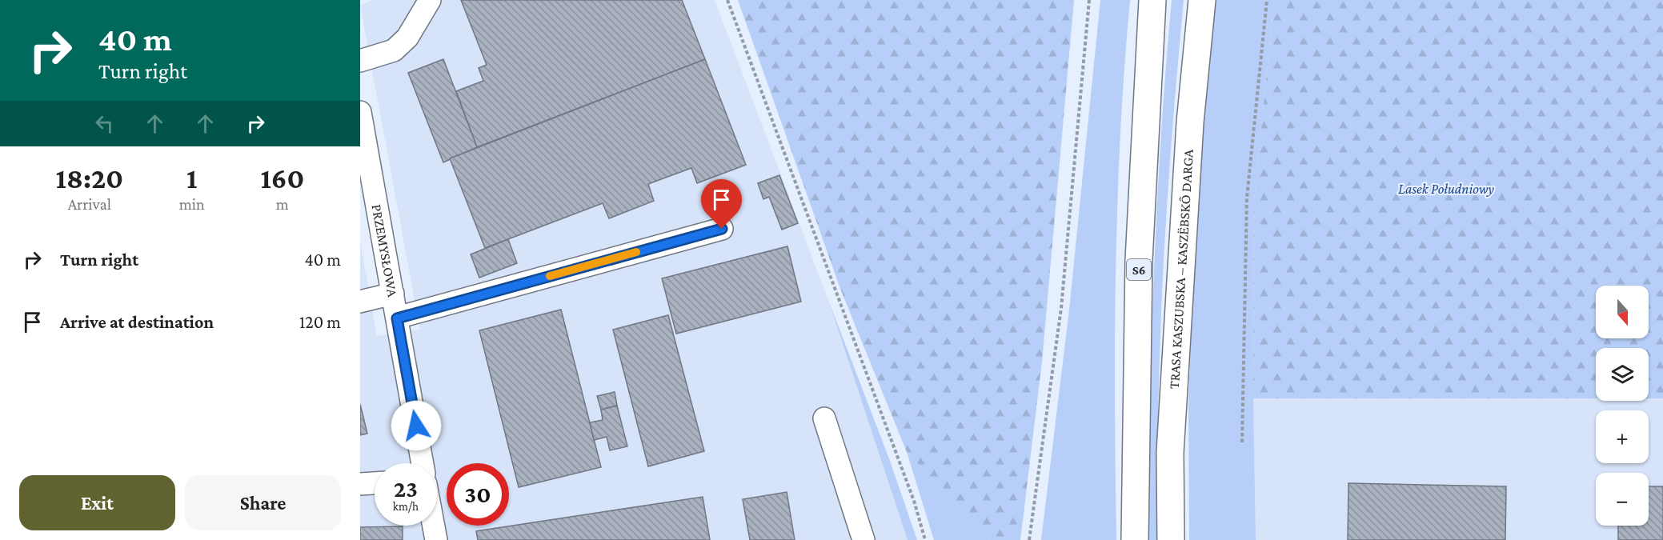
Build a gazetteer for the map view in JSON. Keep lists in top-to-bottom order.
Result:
{
  "streets": {
    "highway": ["S6", "TRASA KASZUBSKA – KASZËBSKÔ DARGA"],
    "street": ["PRZEMYSŁOWA"]
  },
  "parks": ["Lasek Południowy"],
  "north": "bottom",
  "page": {
    "turn": ["40 m", "Turn right"],
    "eta": [
      "18:20",
      "Arrival",
      "1",
      "min",
      "160",
      "m"
    ],
    "list": [
      {
        "name": "Turn right",
        "value": "40 m"
      },
      {
        "name": "Arrive at destination",
        "value": "120 m"
      }
    ],
    "map_buttons": ["+", "−"],
    "speed": "23 km/h",
    "limit": "30",
    "buttons": ["Exit", "Share"]
  }
}
